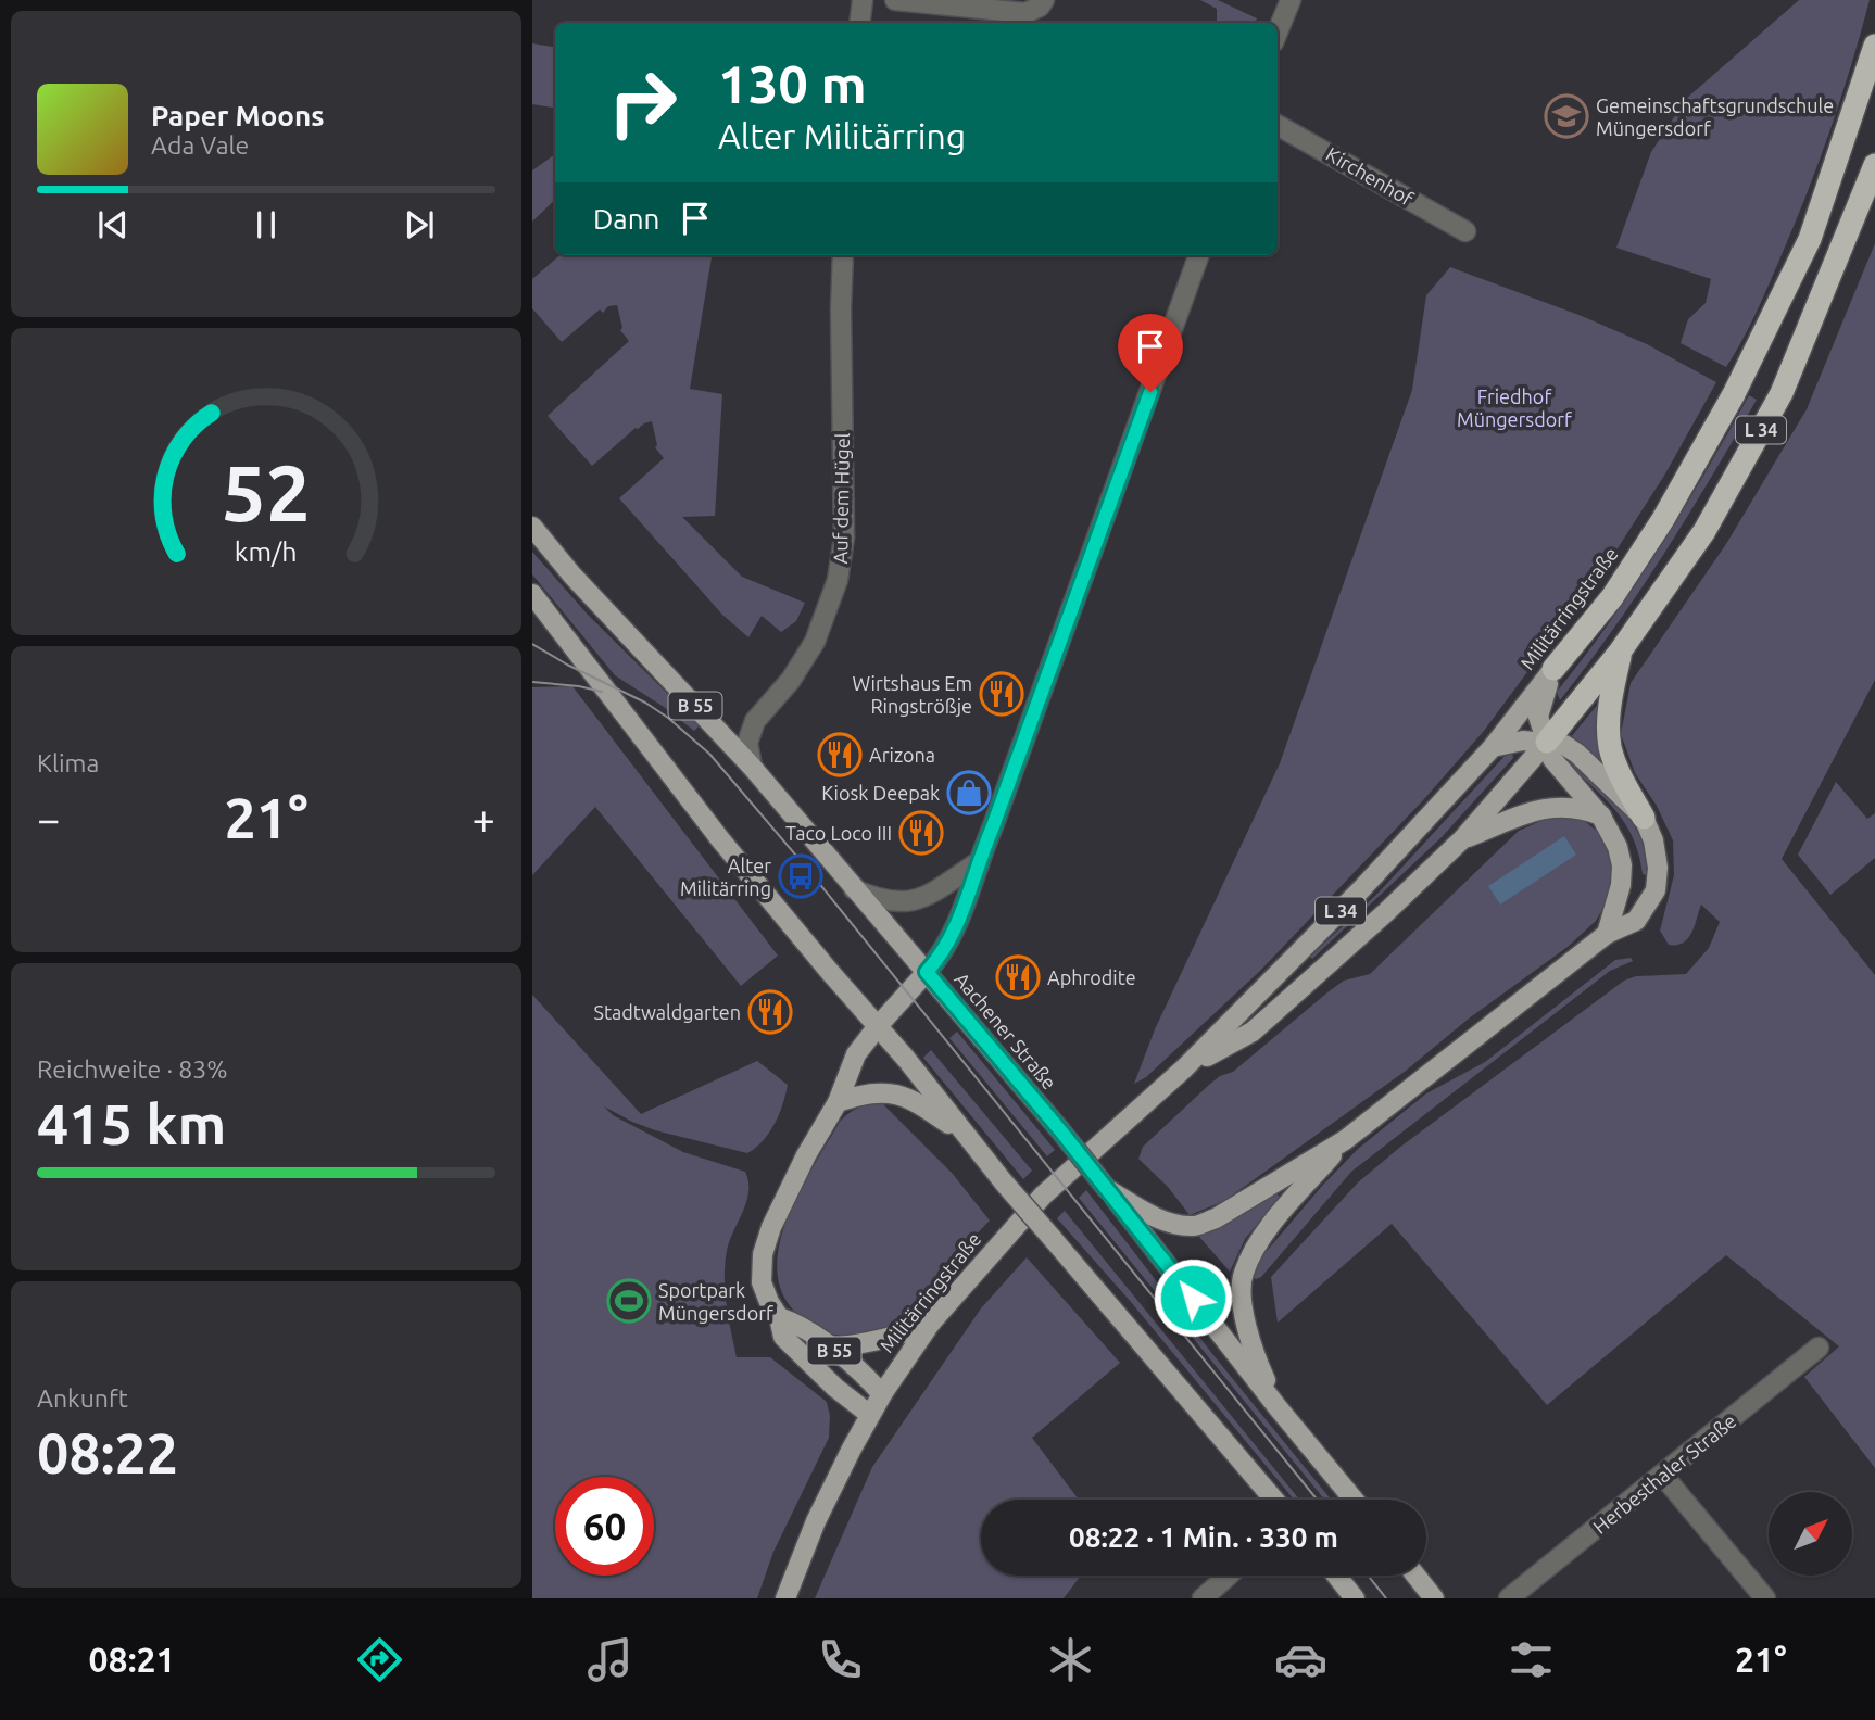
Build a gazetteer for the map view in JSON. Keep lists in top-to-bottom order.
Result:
{
  "streets": {
    "highway": ["L 34", "Militärringstraße"],
    "main road": ["B 55", "Aachener Straße"],
    "street": ["Kirchenhof", "Auf dem Hügel", "Herbesthaler Straße"]
  },
  "crossings": [
    ["Auf dem Hügel", "Aachener Straße"],
    ["Militärringstraße", "B 55"]
  ],
  "parks": ["Friedhof Müngersdorf"],
  "places": {
    "school or university": ["Gemeinschaftsgrundschule Müngersdorf"],
    "restaurant": [
      "Wirtshaus Em Ringströßje",
      "Arizona",
      "Taco Loco III",
      "Aphrodite",
      "Stadtwaldgarten"
    ],
    "shop": ["Kiosk Deepak"],
    "bus stop": ["Alter Militärring"],
    "sports": ["Sportpark Müngersdorf"]
  },
  "north": "top right",
  "page": {
    "turn": ["130 m", "Alter Militärring"],
    "song": ["Paper Moons", "Ada Vale"],
    "then": "Dann",
    "tile": [
      "Klima",
      ["Reichweite · 83%", "415 km"],
      ["Ankunft", "08:22"]
    ],
    "heat": ["−", "21°", "+"],
    "limit": "60",
    "trip": "08:22 · 1 Min. · 330 m",
    "tabs": ["08:21", "21°"],
    "gauge": ["52", "km/h"]
  }
}
